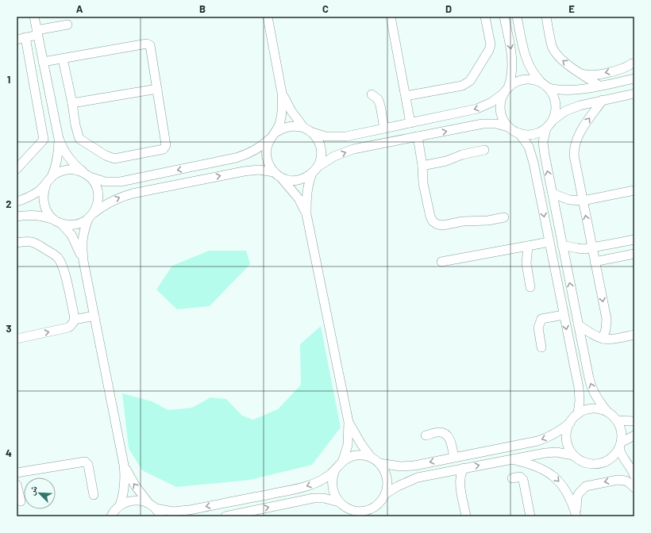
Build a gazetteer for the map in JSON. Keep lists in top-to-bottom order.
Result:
{
  "north": "top left",
  "grid": {
    "columns": [
      "A",
      "B",
      "C",
      "D",
      "E"
    ],
    "rows": [
      "1",
      "2",
      "3",
      "4"
    ]
  }
}
